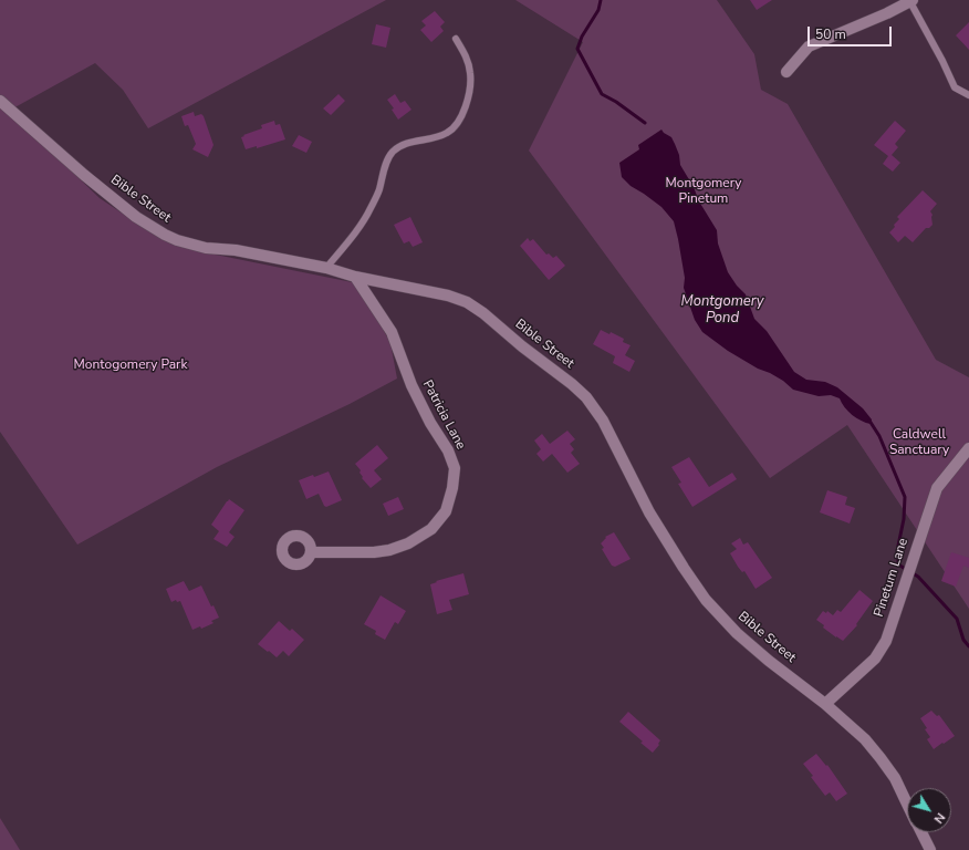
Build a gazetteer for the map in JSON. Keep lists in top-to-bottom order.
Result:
{
  "streets": {
    "street": ["Bible Street", "Patricia Lane", "Pinetum Lane"]
  },
  "crossings": [
    ["Bible Street", "Patricia Lane"],
    ["Bible Street", "Pinetum Lane"]
  ],
  "water": ["Montgomery Pond"],
  "parks": ["Montgomery Pinetum", "Montogomery Park", "Caldwell Sanctuary"],
  "scale_bar": "50 m",
  "north": "bottom right"
}
